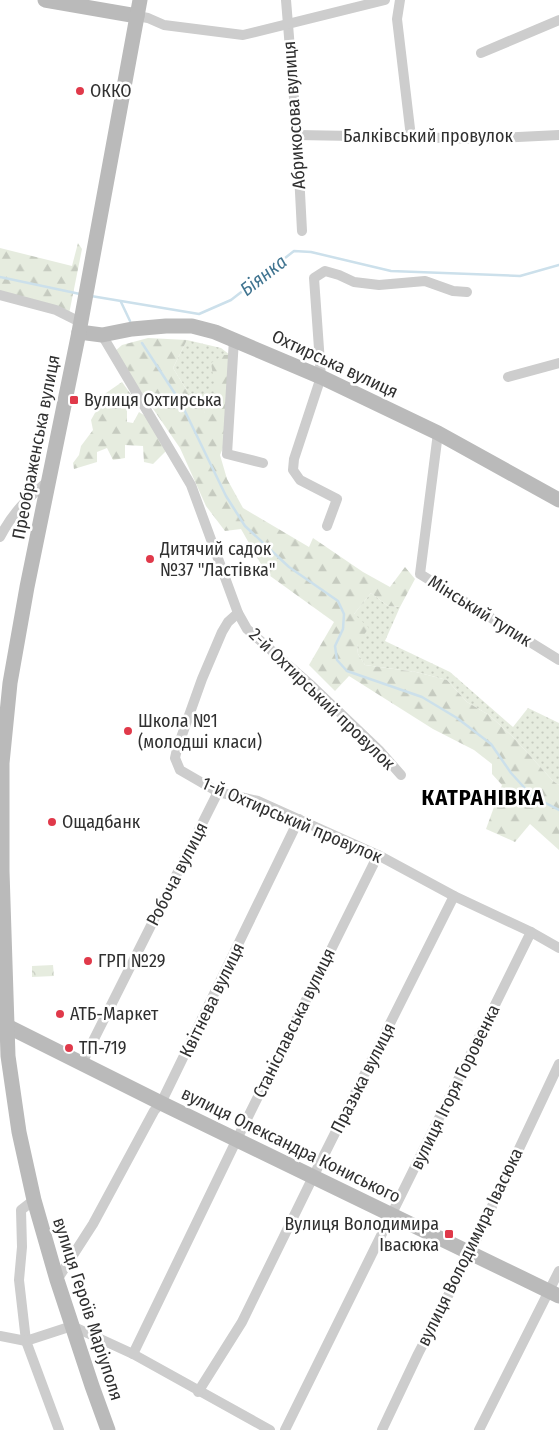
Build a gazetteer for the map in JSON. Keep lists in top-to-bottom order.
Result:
{
  "streets": {
    "main road": [
      "Охтирська вулиця",
      "Преображенська вулиця",
      "вулиця Олександра Кониського",
      "вулиця Героїв Маріуполя"
    ],
    "street": [
      "Абрикосова вулиця",
      "Балківський провулок",
      "Мінський тупик",
      "2-й Охтирський провулок",
      "1-й Охтирський провулок",
      "Робоча вулиця",
      "Квітнева вулиця",
      "Станіславська вулиця",
      "Празька вулиця",
      "вулиця Ігоря Горовенка",
      "вулиця Володимира Івасюка"
    ]
  },
  "crossings": [
    ["Абрикосова вулиця", "Балківський провулок"],
    ["Охтирська вулиця", "Преображенська вулиця"],
    ["Охтирська вулиця", "Мінський тупик"],
    ["Охтирська вулиця", "2-й Охтирський провулок"],
    ["Преображенська вулиця", "вулиця Олександра Кониського"],
    ["Преображенська вулиця", "вулиця Героїв Маріуполя"],
    ["2-й Охтирський провулок", "1-й Охтирський провулок"],
    ["1-й Охтирський провулок", "Робоча вулиця"],
    ["1-й Охтирський провулок", "Квітнева вулиця"],
    ["1-й Охтирський провулок", "Станіславська вулиця"],
    ["1-й Охтирський провулок", "Празька вулиця"],
    ["1-й Охтирський провулок", "вулиця Ігоря Горовенка"],
    ["Робоча вулиця", "вулиця Олександра Кониського"],
    ["Квітнева вулиця", "вулиця Олександра Кониського"],
    ["Квітнева вулиця", "вулиця Героїв Маріуполя"],
    ["Станіславська вулиця", "вулиця Олександра Кониського"],
    ["Празька вулиця", "вулиця Олександра Кониського"],
    ["вулиця Ігоря Горовенка", "вулиця Олександра Кониського"],
    ["вулиця Олександра Кониського", "вулиця Володимира Івасюка"],
    ["вулиця Олександра Кониського", "вулиця Героїв Маріуполя"]
  ],
  "districts": ["КАТРАНІВКА"],
  "water": ["Біянка"],
  "places": {
    "other": [
      "ОККО",
      "Дитячий садок №37 \"Ластівка\"",
      "Школа №1 (молодші класи)",
      "Ощадбанк",
      "ГРП №29",
      "АТБ-Маркет",
      "ТП-719"
    ],
    "transit": ["Вулиця Охтирська", "Вулиця Володимира Івасюка"]
  }
}
